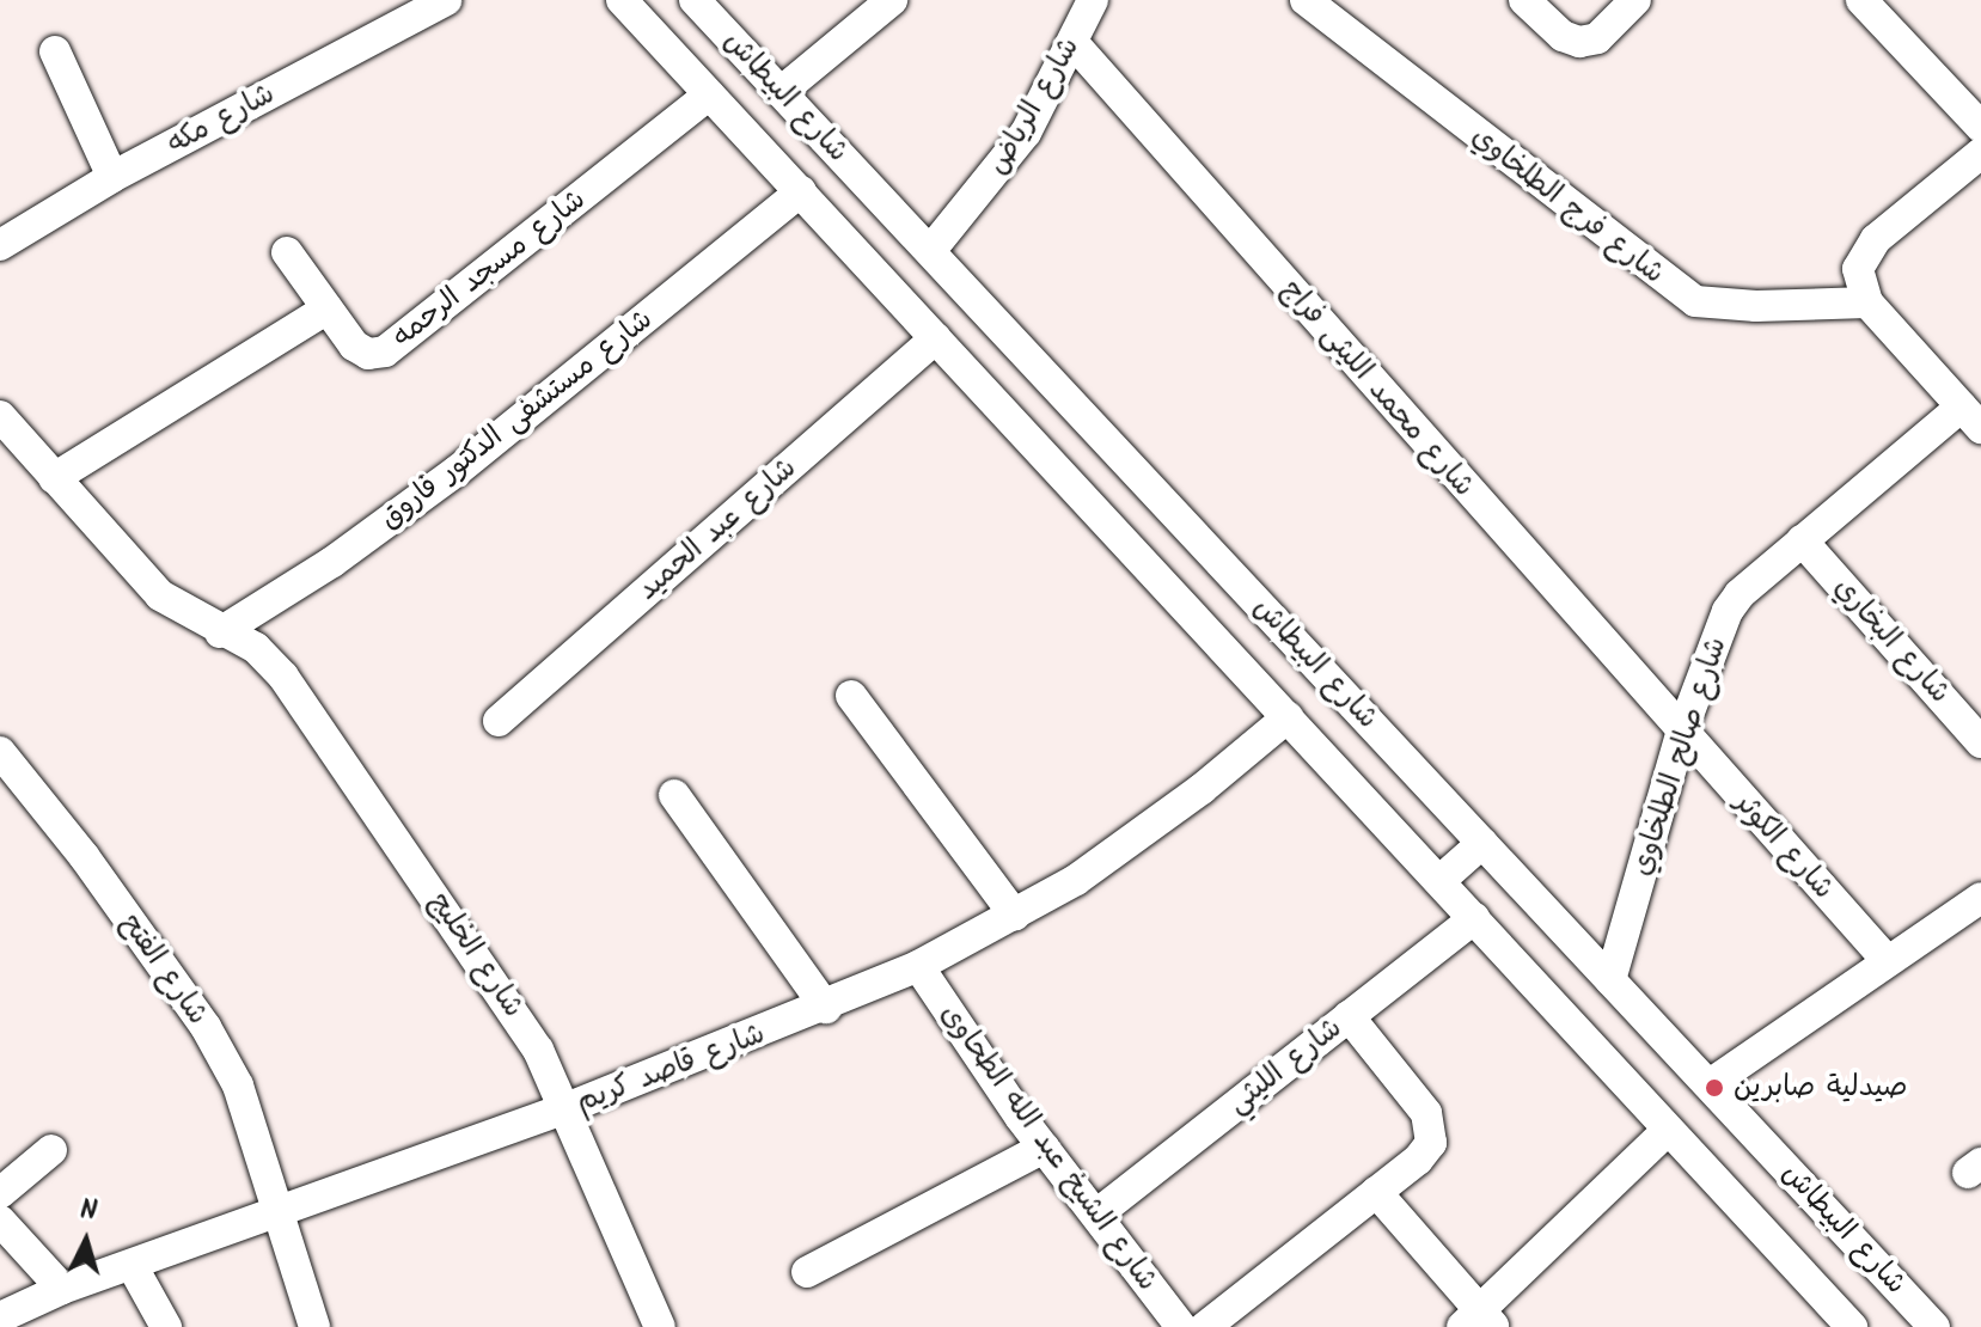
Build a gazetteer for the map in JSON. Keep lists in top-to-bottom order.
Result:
{
  "streets": {
    "street": [
      "شارع البيطاش",
      "شارع الرياض",
      "شارع مكه",
      "شارع فرج الطلخاوي",
      "شارع مسجد الرحمه",
      "شارع محمد الليثى فراج",
      "شارع مستشفى الدكتور فاروق",
      "شارع عبد الحميد",
      "شارع البخاري",
      "شارع صالح الطلخاوي",
      "شارع الكوثر",
      "شارع الخليج",
      "شارع الفتح",
      "شارع الليثي",
      "شارع قاصد كريم",
      "شارع الشيخ عبد الله الطحاوى"
    ]
  },
  "crossings": [
    ["شارع البيطاش", "شارع الرياض"],
    ["شارع البيطاش", "شارع مسجد الرحمه"],
    ["شارع البيطاش", "شارع مستشفى الدكتور فاروق"],
    ["شارع البيطاش", "شارع عبد الحميد"],
    ["شارع البيطاش", "شارع صالح الطلخاوي"],
    ["شارع البيطاش", "شارع الليثي"],
    ["شارع البيطاش", "شارع قاصد كريم"],
    ["شارع الرياض", "شارع محمد الليثى فراج"],
    ["شارع محمد الليثى فراج", "شارع صالح الطلخاوي"],
    ["شارع محمد الليثى فراج", "شارع الكوثر"],
    ["شارع مستشفى الدكتور فاروق", "شارع الخليج"],
    ["شارع البخاري", "شارع صالح الطلخاوي"],
    ["شارع صالح الطلخاوي", "شارع الكوثر"],
    ["شارع الخليج", "شارع قاصد كريم"],
    ["شارع الفتح", "شارع قاصد كريم"],
    ["شارع الليثي", "شارع الشيخ عبد الله الطحاوى"],
    ["شارع قاصد كريم", "شارع الشيخ عبد الله الطحاوى"]
  ],
  "places": ["صيدلية صابرين"],
  "north": "top"
}
